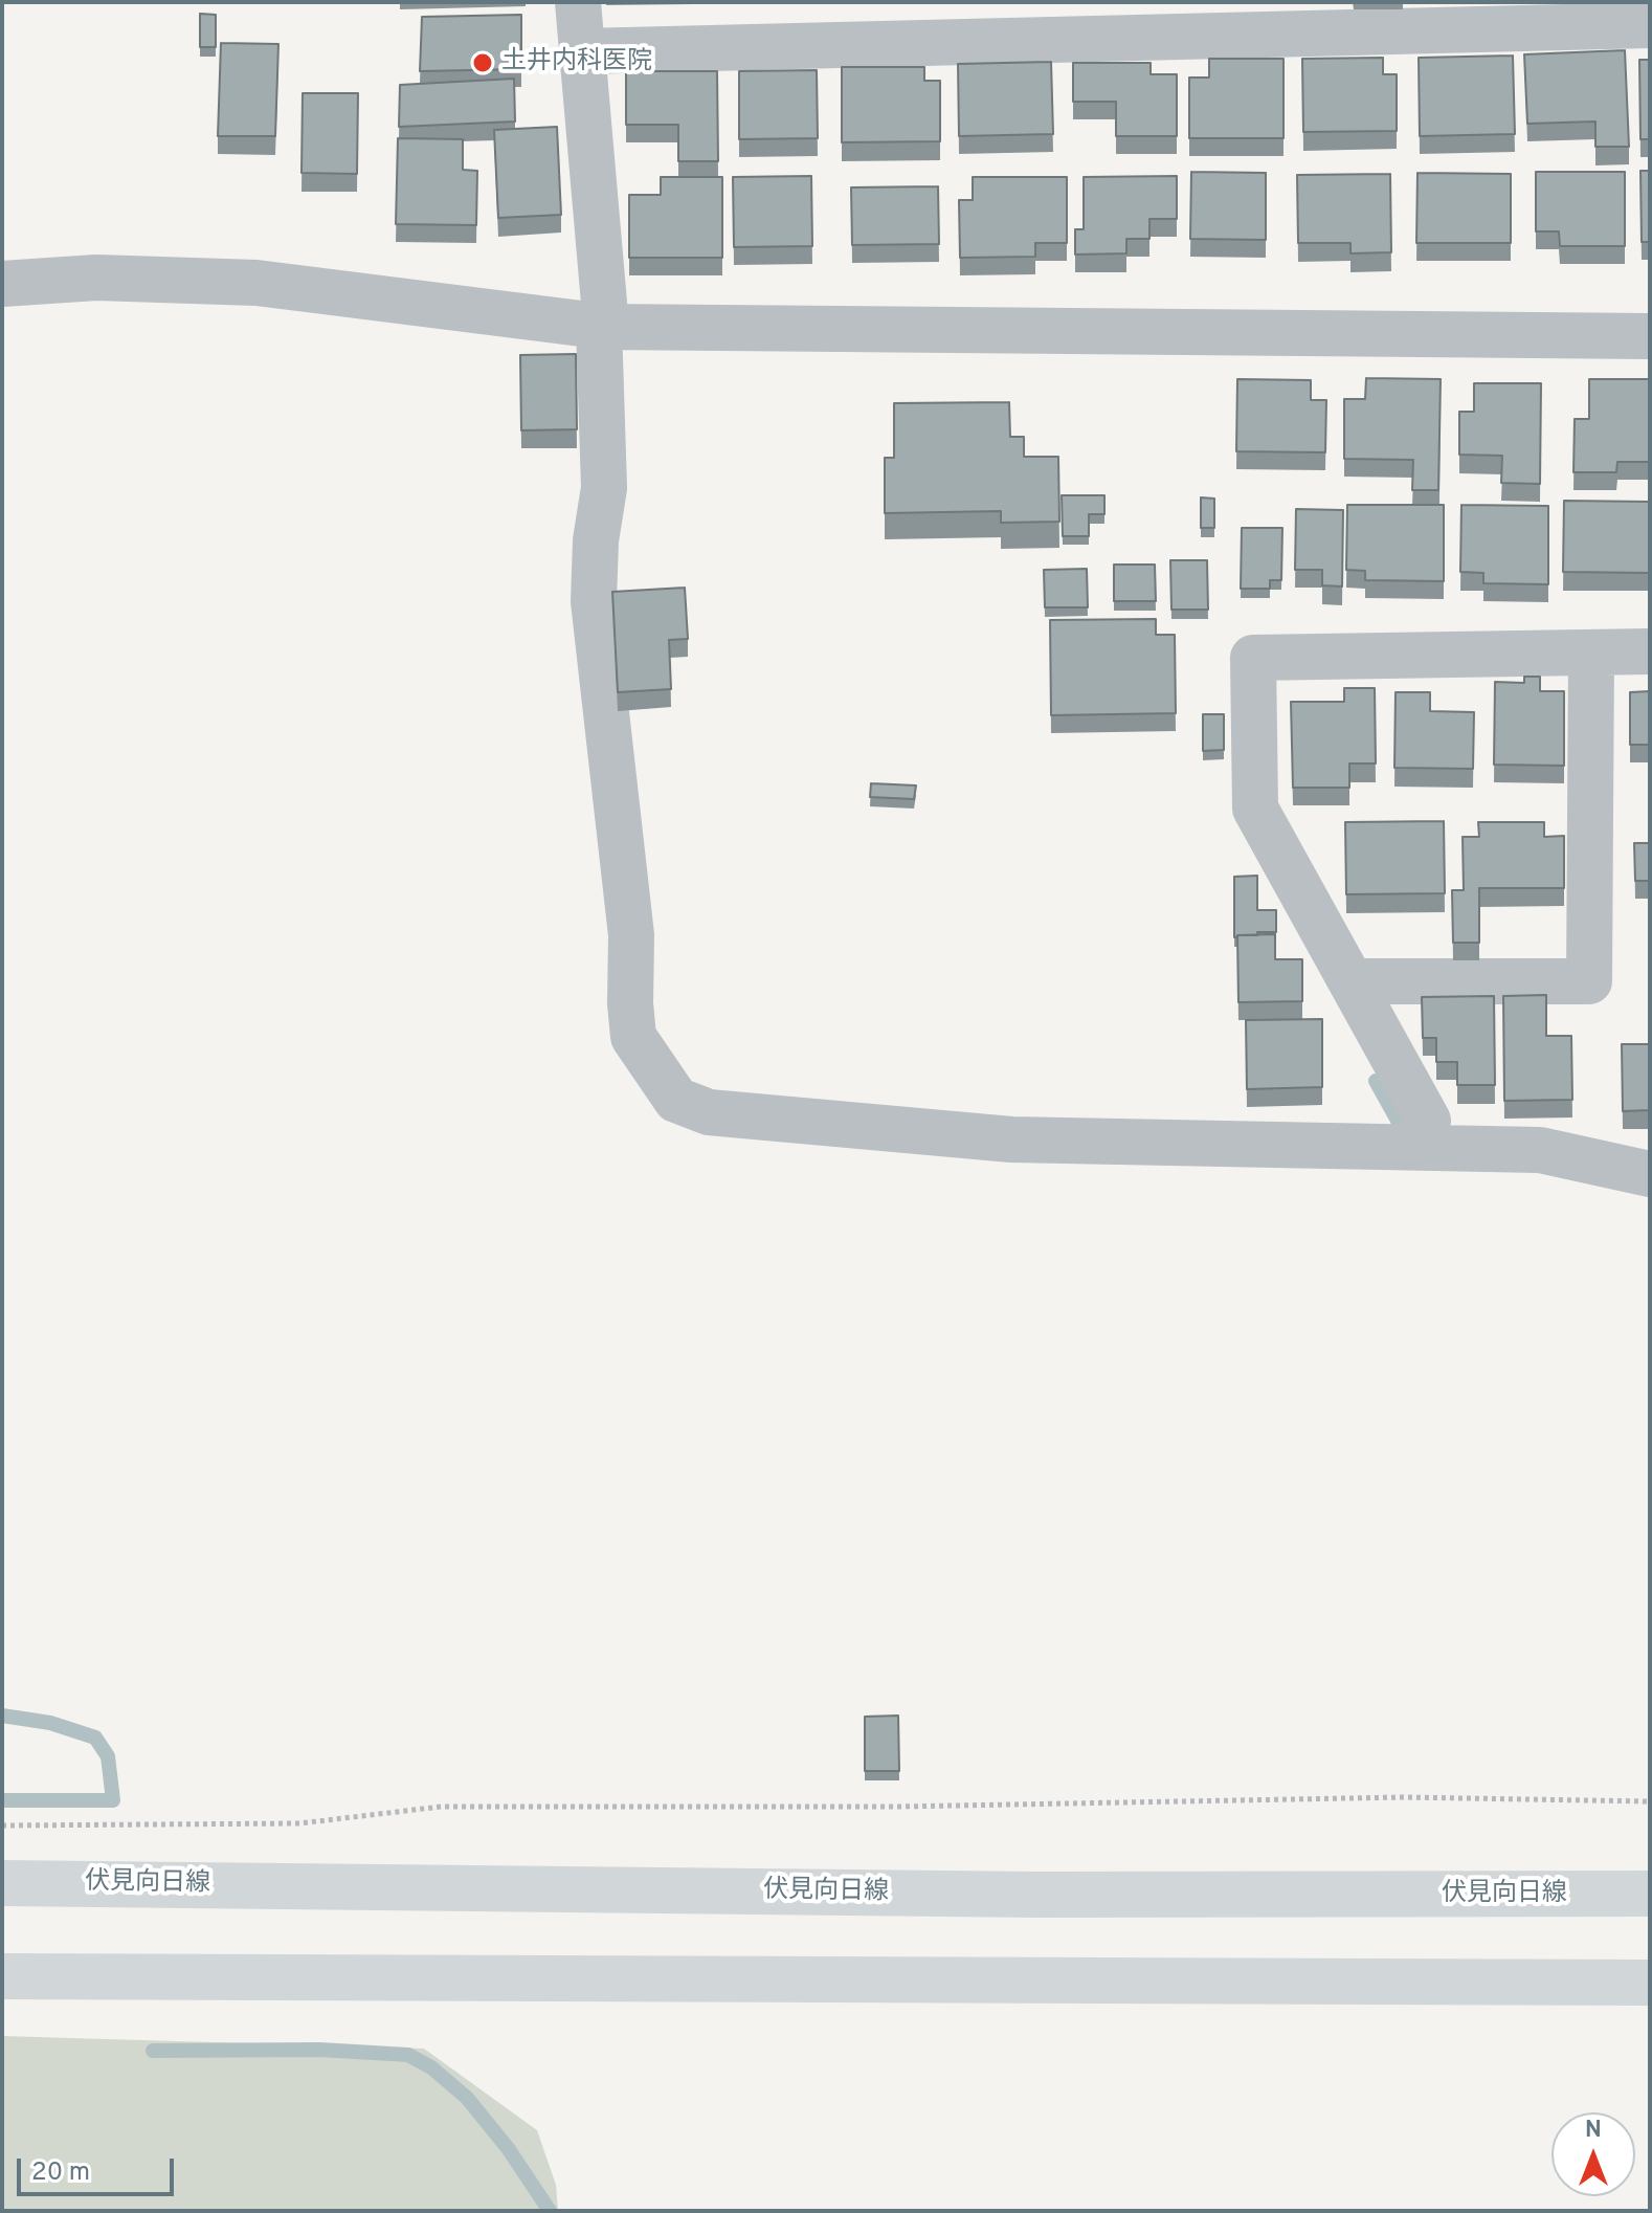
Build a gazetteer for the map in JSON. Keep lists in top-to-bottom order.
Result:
{
  "streets": {
    "street": ["伏見向日線"]
  },
  "places": ["土井内科医院"],
  "scale_bar": "20 m",
  "north": "top"
}
